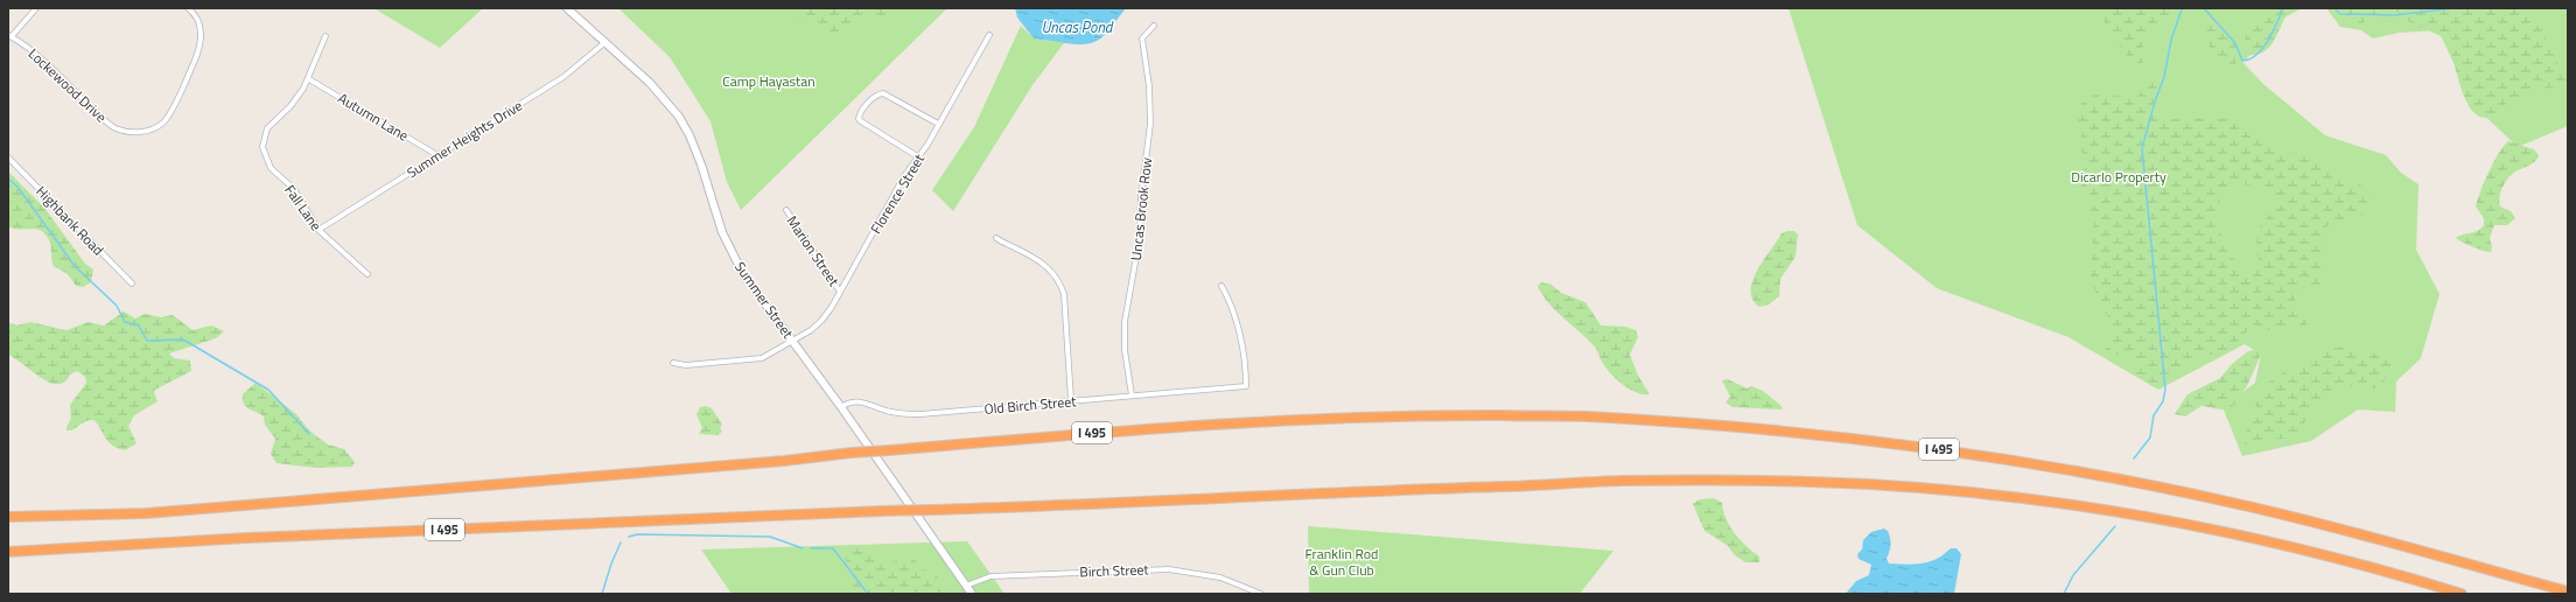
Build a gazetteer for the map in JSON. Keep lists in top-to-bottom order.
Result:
{
  "streets": {
    "highway": ["I 495"],
    "main road": ["Summer Street"],
    "street": [
      "Lockewood Drive",
      "Autumn Lane",
      "Summer Heights Drive",
      "Florence Street",
      "Fall Lane",
      "Uncas Brook Row",
      "Highbank Road",
      "Marion Street",
      "Old Birch Street",
      "Birch Street"
    ]
  },
  "crossings": [
    ["Autumn Lane", "Summer Heights Drive"],
    ["Autumn Lane", "Fall Lane"],
    ["Summer Heights Drive", "Fall Lane"],
    ["Summer Heights Drive", "Summer Street"],
    ["Florence Street", "Marion Street"],
    ["Florence Street", "Summer Street"],
    ["Uncas Brook Row", "Old Birch Street"],
    ["Summer Street", "Old Birch Street"],
    ["Summer Street", "Birch Street"]
  ],
  "water": ["Uncas Pond"],
  "parks": ["Camp Hayastan", "Dicarlo Property", "Franklin Rod & Gun Club"]
}
